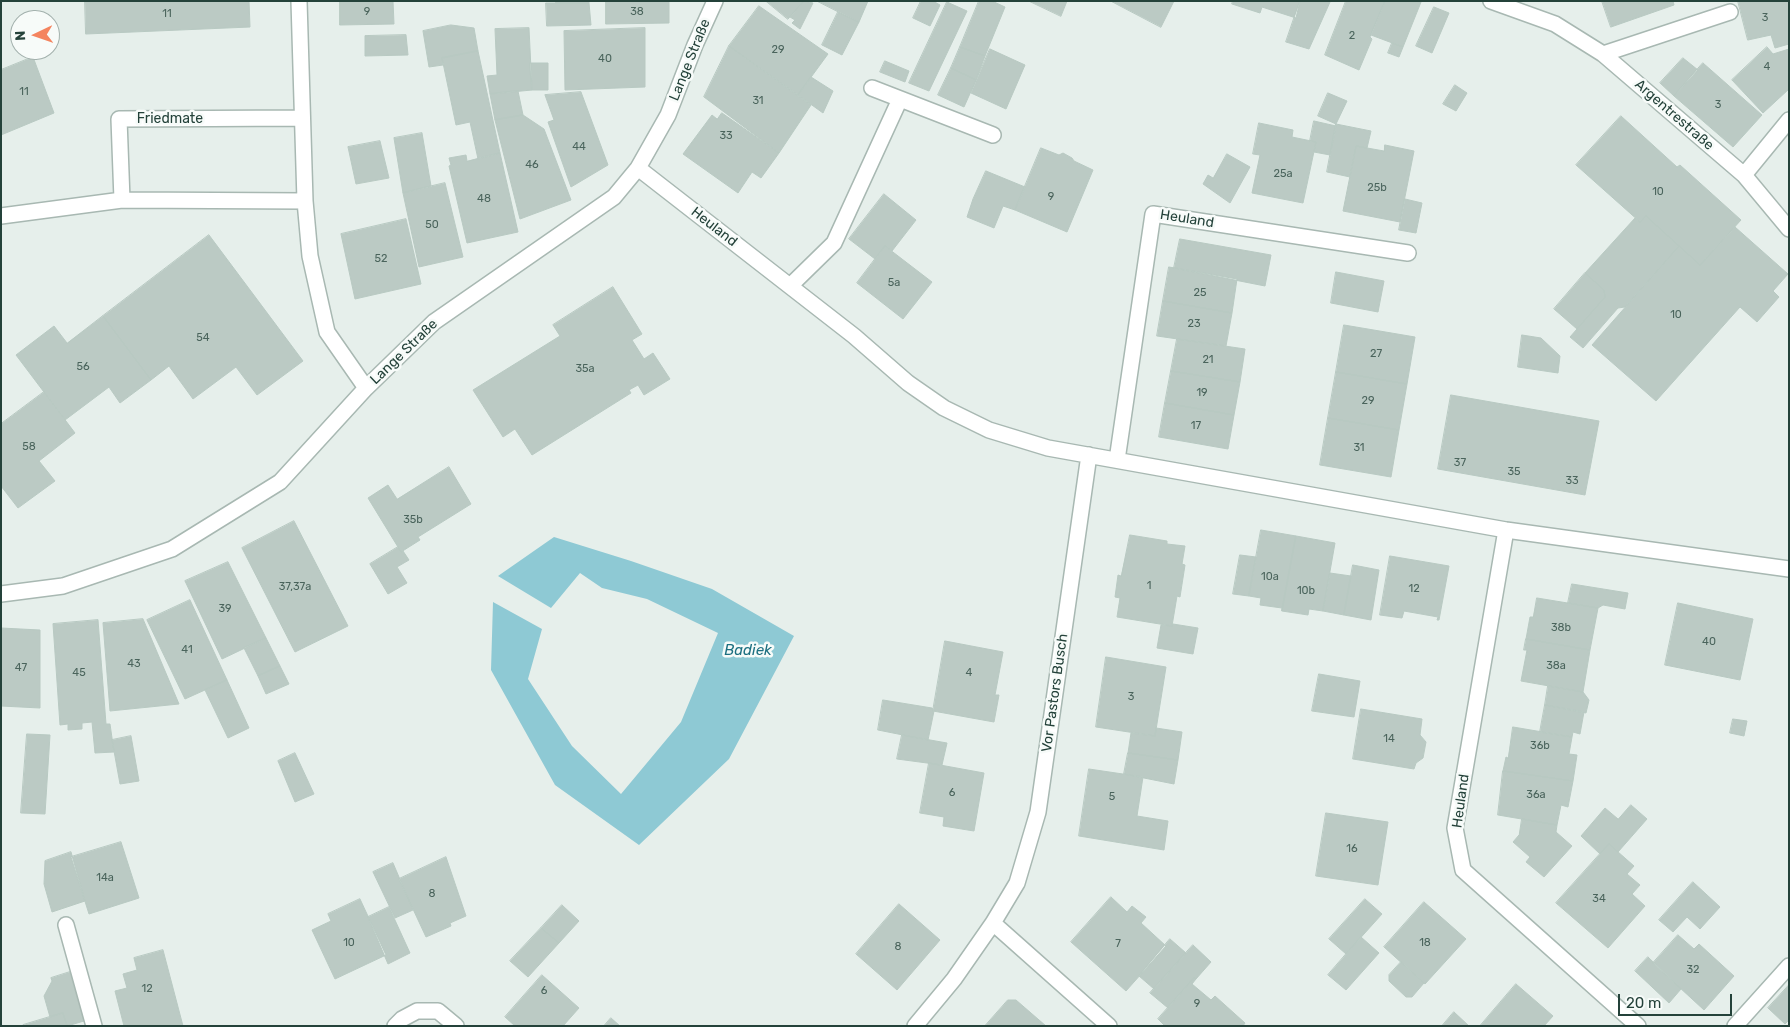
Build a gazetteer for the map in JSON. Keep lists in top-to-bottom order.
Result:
{
  "streets": {
    "street": [
      "Lange Straße",
      "Argentrestraße",
      "Friedmate",
      "Heuland",
      "Vor Pastors Busch"
    ]
  },
  "crossings": [
    ["Lange Straße", "Heuland"],
    ["Heuland", "Vor Pastors Busch"]
  ],
  "water": ["Badiek"],
  "house_numbers": [
    "9",
    "38",
    "11",
    "3",
    "2",
    "29",
    "40",
    "4",
    "11",
    "31",
    "3",
    "33",
    "44",
    "46",
    "25a",
    "25b",
    "10",
    "9",
    "48",
    "50",
    "52",
    "5a",
    "25",
    "10",
    "23",
    "54",
    "27",
    "21",
    "56",
    "35a",
    "19",
    "29",
    "17",
    "58",
    "31",
    "37",
    "35",
    "33",
    "35b",
    "10a",
    "1",
    "37,37a",
    "12",
    "10b",
    "39",
    "38b",
    "40",
    "41",
    "43",
    "38a",
    "47",
    "45",
    "4",
    "3",
    "14",
    "36b",
    "6",
    "36a",
    "5",
    "16",
    "14a",
    "8",
    "34",
    "10",
    "18",
    "7",
    "8",
    "32",
    "12",
    "6",
    "9"
  ],
  "scale_bar": "20 m",
  "north": "left"
}
